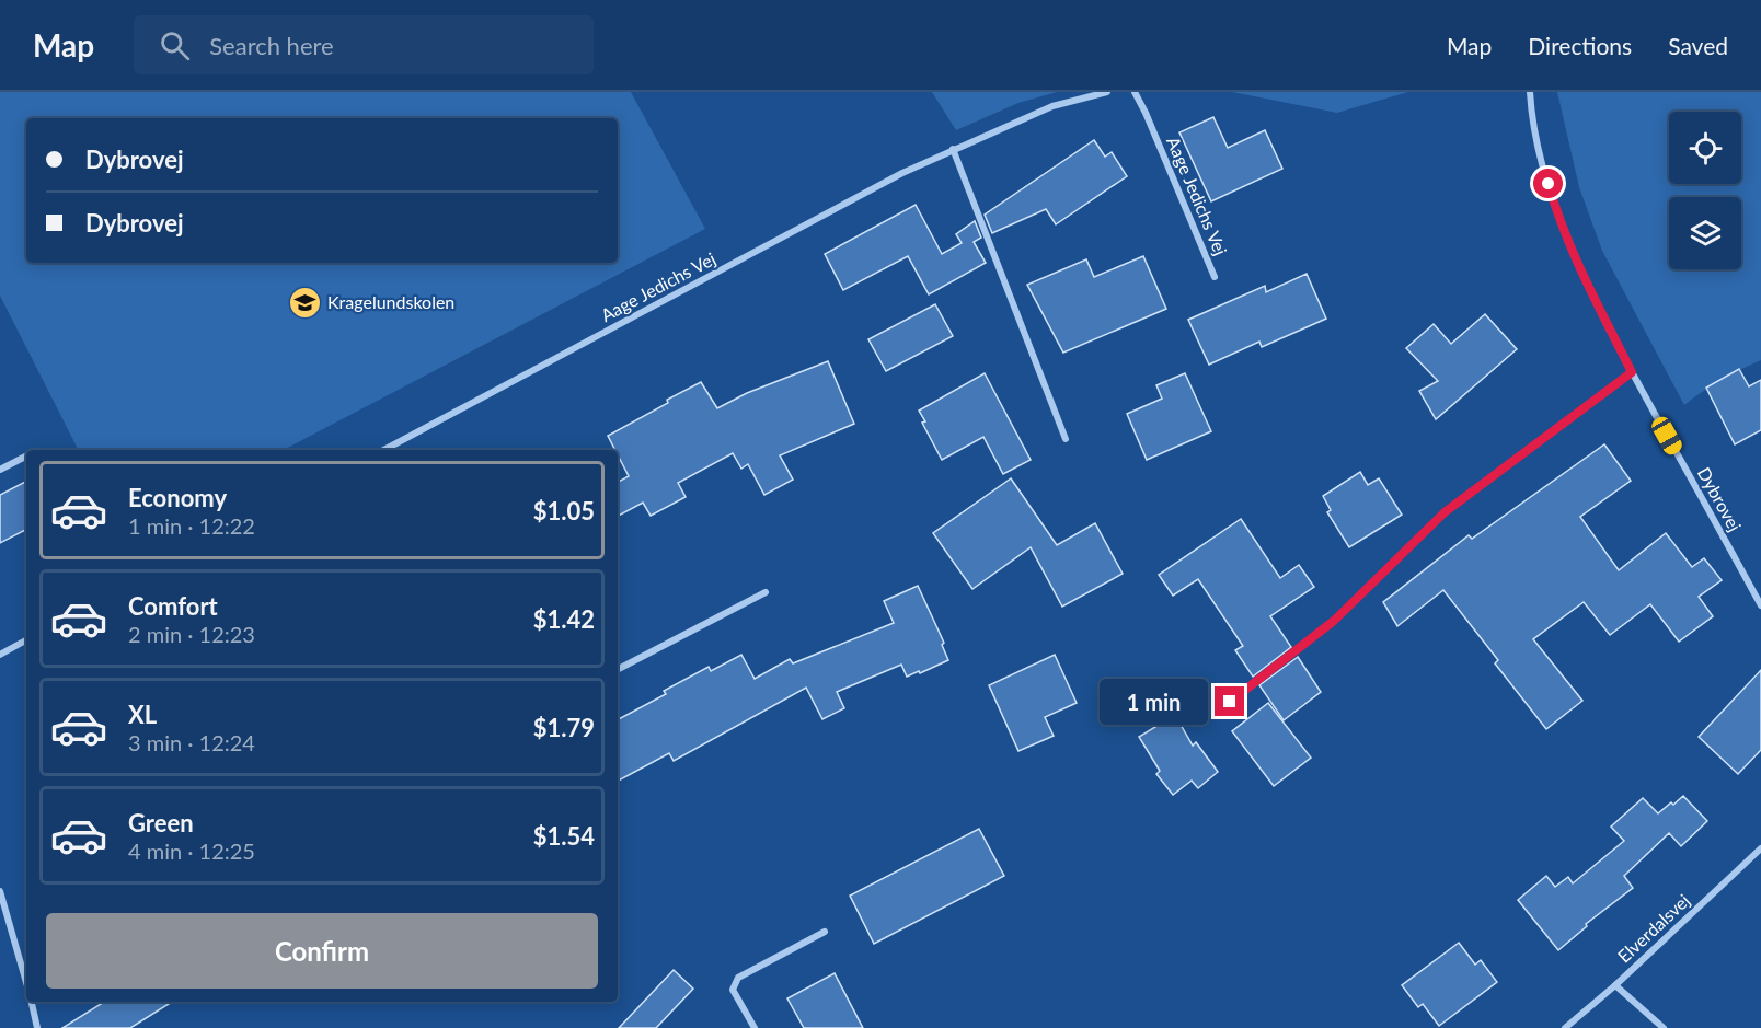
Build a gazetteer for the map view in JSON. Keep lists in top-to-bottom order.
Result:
{
  "streets": {
    "street": ["Aage Jedichs Vej", "Dybrovej", "Elverdalsvej"]
  },
  "places": {
    "school or university": ["Kragelundskolen"]
  },
  "page": {
    "header": "Map",
    "search": "Search here",
    "nav": ["Map", "Directions", "Saved"],
    "banner": ["Dybrovej", "Dybrovej"],
    "list": [
      {
        "name": "Economy",
        "note": "1 min · 12:22",
        "value": "$1.05"
      },
      {
        "name": "Comfort",
        "note": "2 min · 12:23",
        "value": "$1.42"
      },
      {
        "name": "XL",
        "note": "3 min · 12:24",
        "value": "$1.79"
      },
      {
        "name": "Green",
        "note": "4 min · 12:25",
        "value": "$1.54"
      }
    ],
    "bubble": "1 min",
    "buttons": "Confirm"
  }
}
